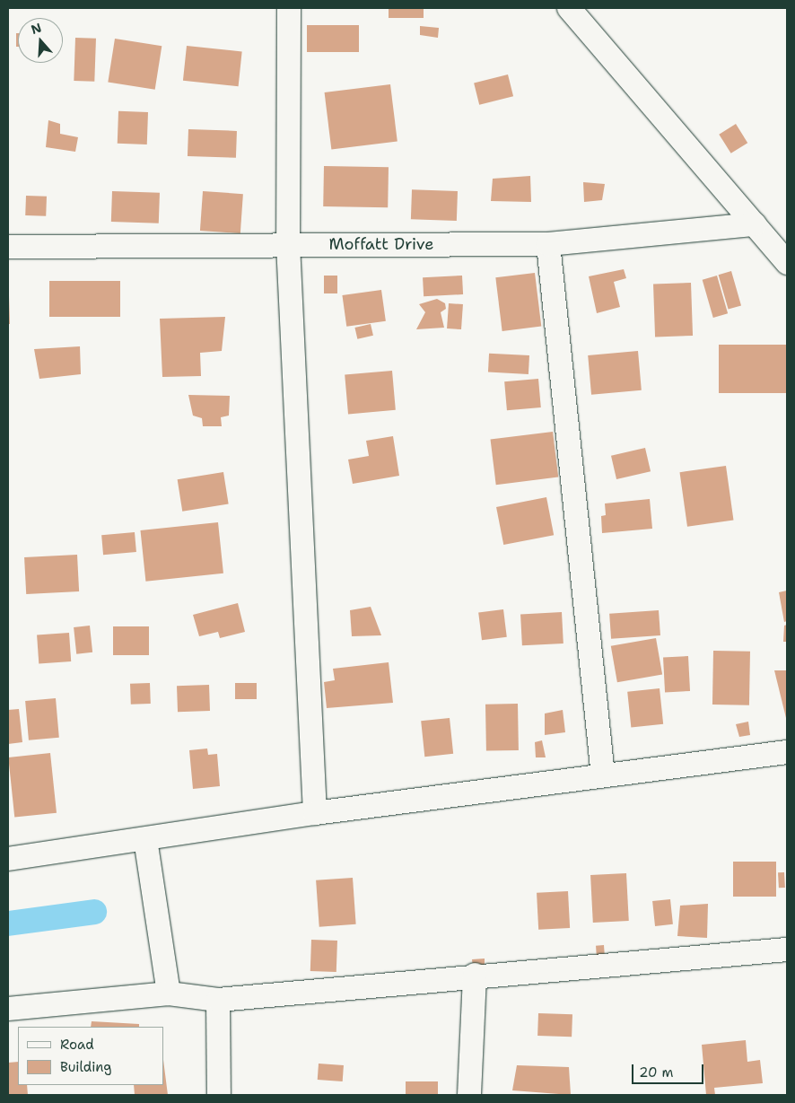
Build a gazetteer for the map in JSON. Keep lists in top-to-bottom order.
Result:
{
  "streets": {
    "street": ["Moffatt Drive"]
  },
  "legend": ["Road", "Building"],
  "scale_bar": "20 m",
  "north": "top"
}
